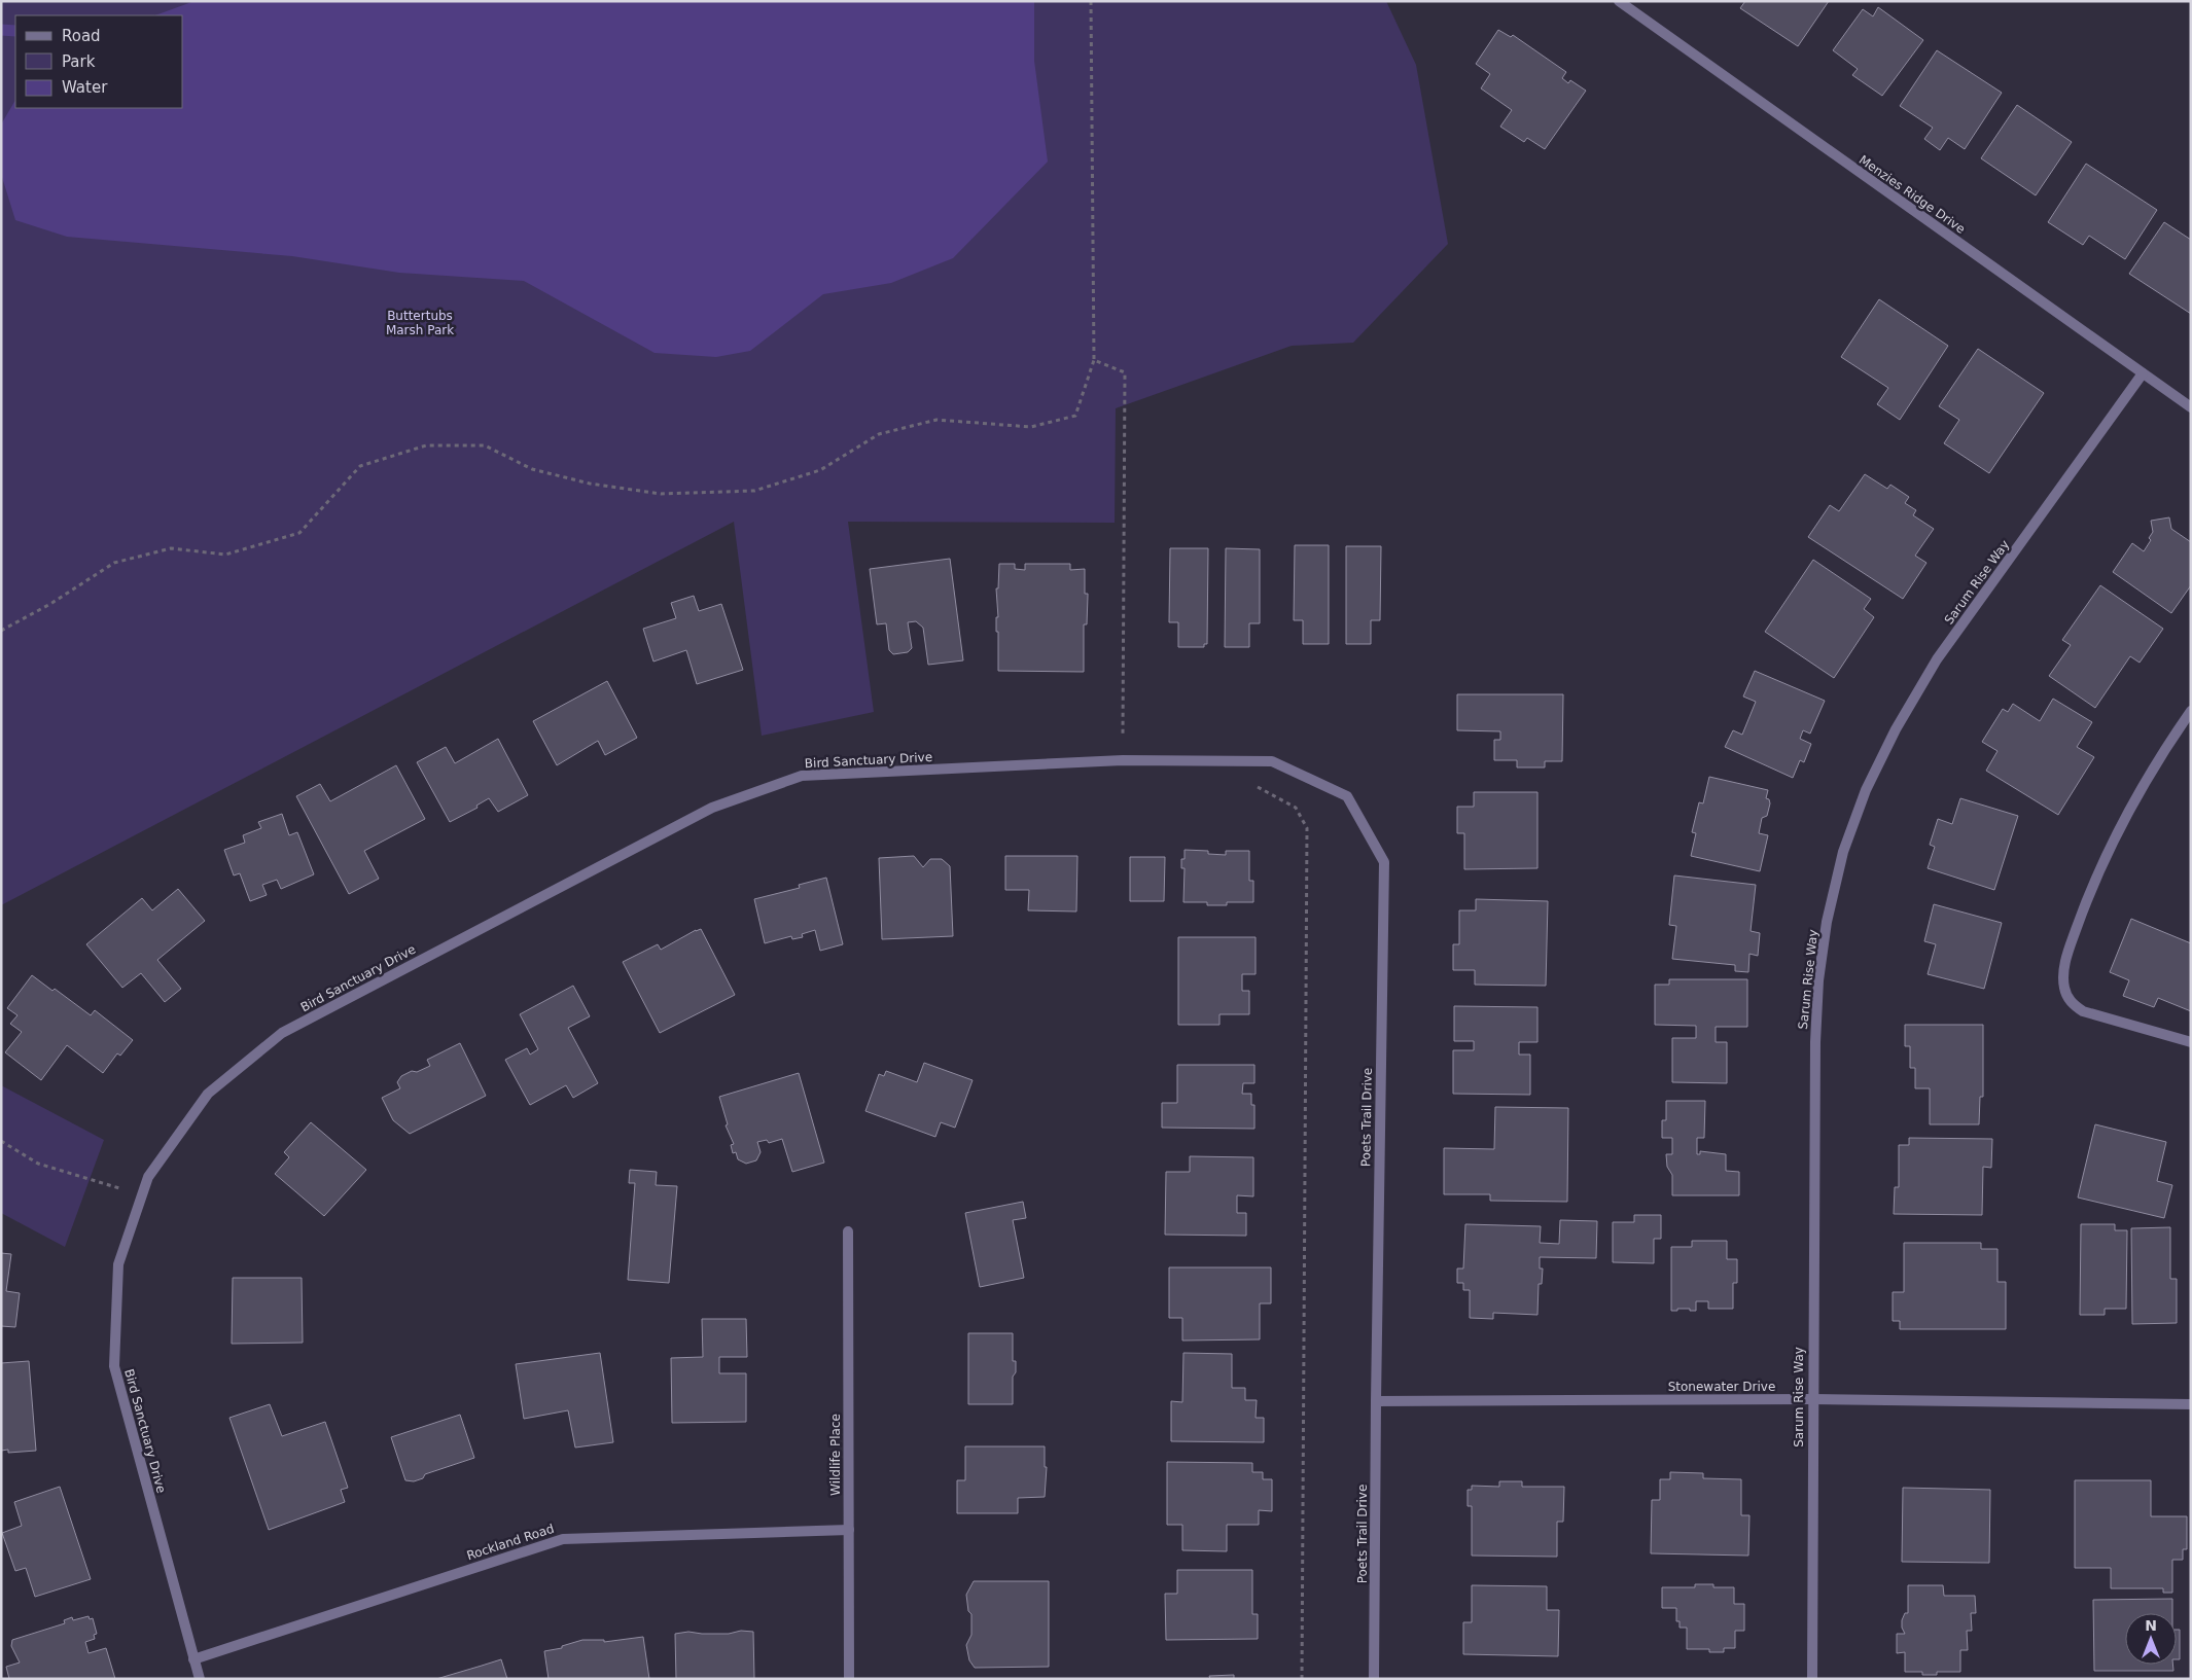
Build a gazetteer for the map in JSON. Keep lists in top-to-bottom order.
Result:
{
  "streets": {
    "street": [
      "Menzies Ridge Drive",
      "Sarum Rise Way",
      "Bird Sanctuary Drive",
      "Poets Trail Drive",
      "Stonewater Drive",
      "Wildlife Place",
      "Rockland Road"
    ]
  },
  "crossings": [
    ["Menzies Ridge Drive", "Sarum Rise Way"],
    ["Sarum Rise Way", "Stonewater Drive"],
    ["Bird Sanctuary Drive", "Poets Trail Drive"],
    ["Bird Sanctuary Drive", "Rockland Road"],
    ["Poets Trail Drive", "Stonewater Drive"],
    ["Wildlife Place", "Rockland Road"]
  ],
  "parks": ["Buttertubs Marsh Park"],
  "legend": ["Road", "Park", "Water"],
  "north": "top"
}
